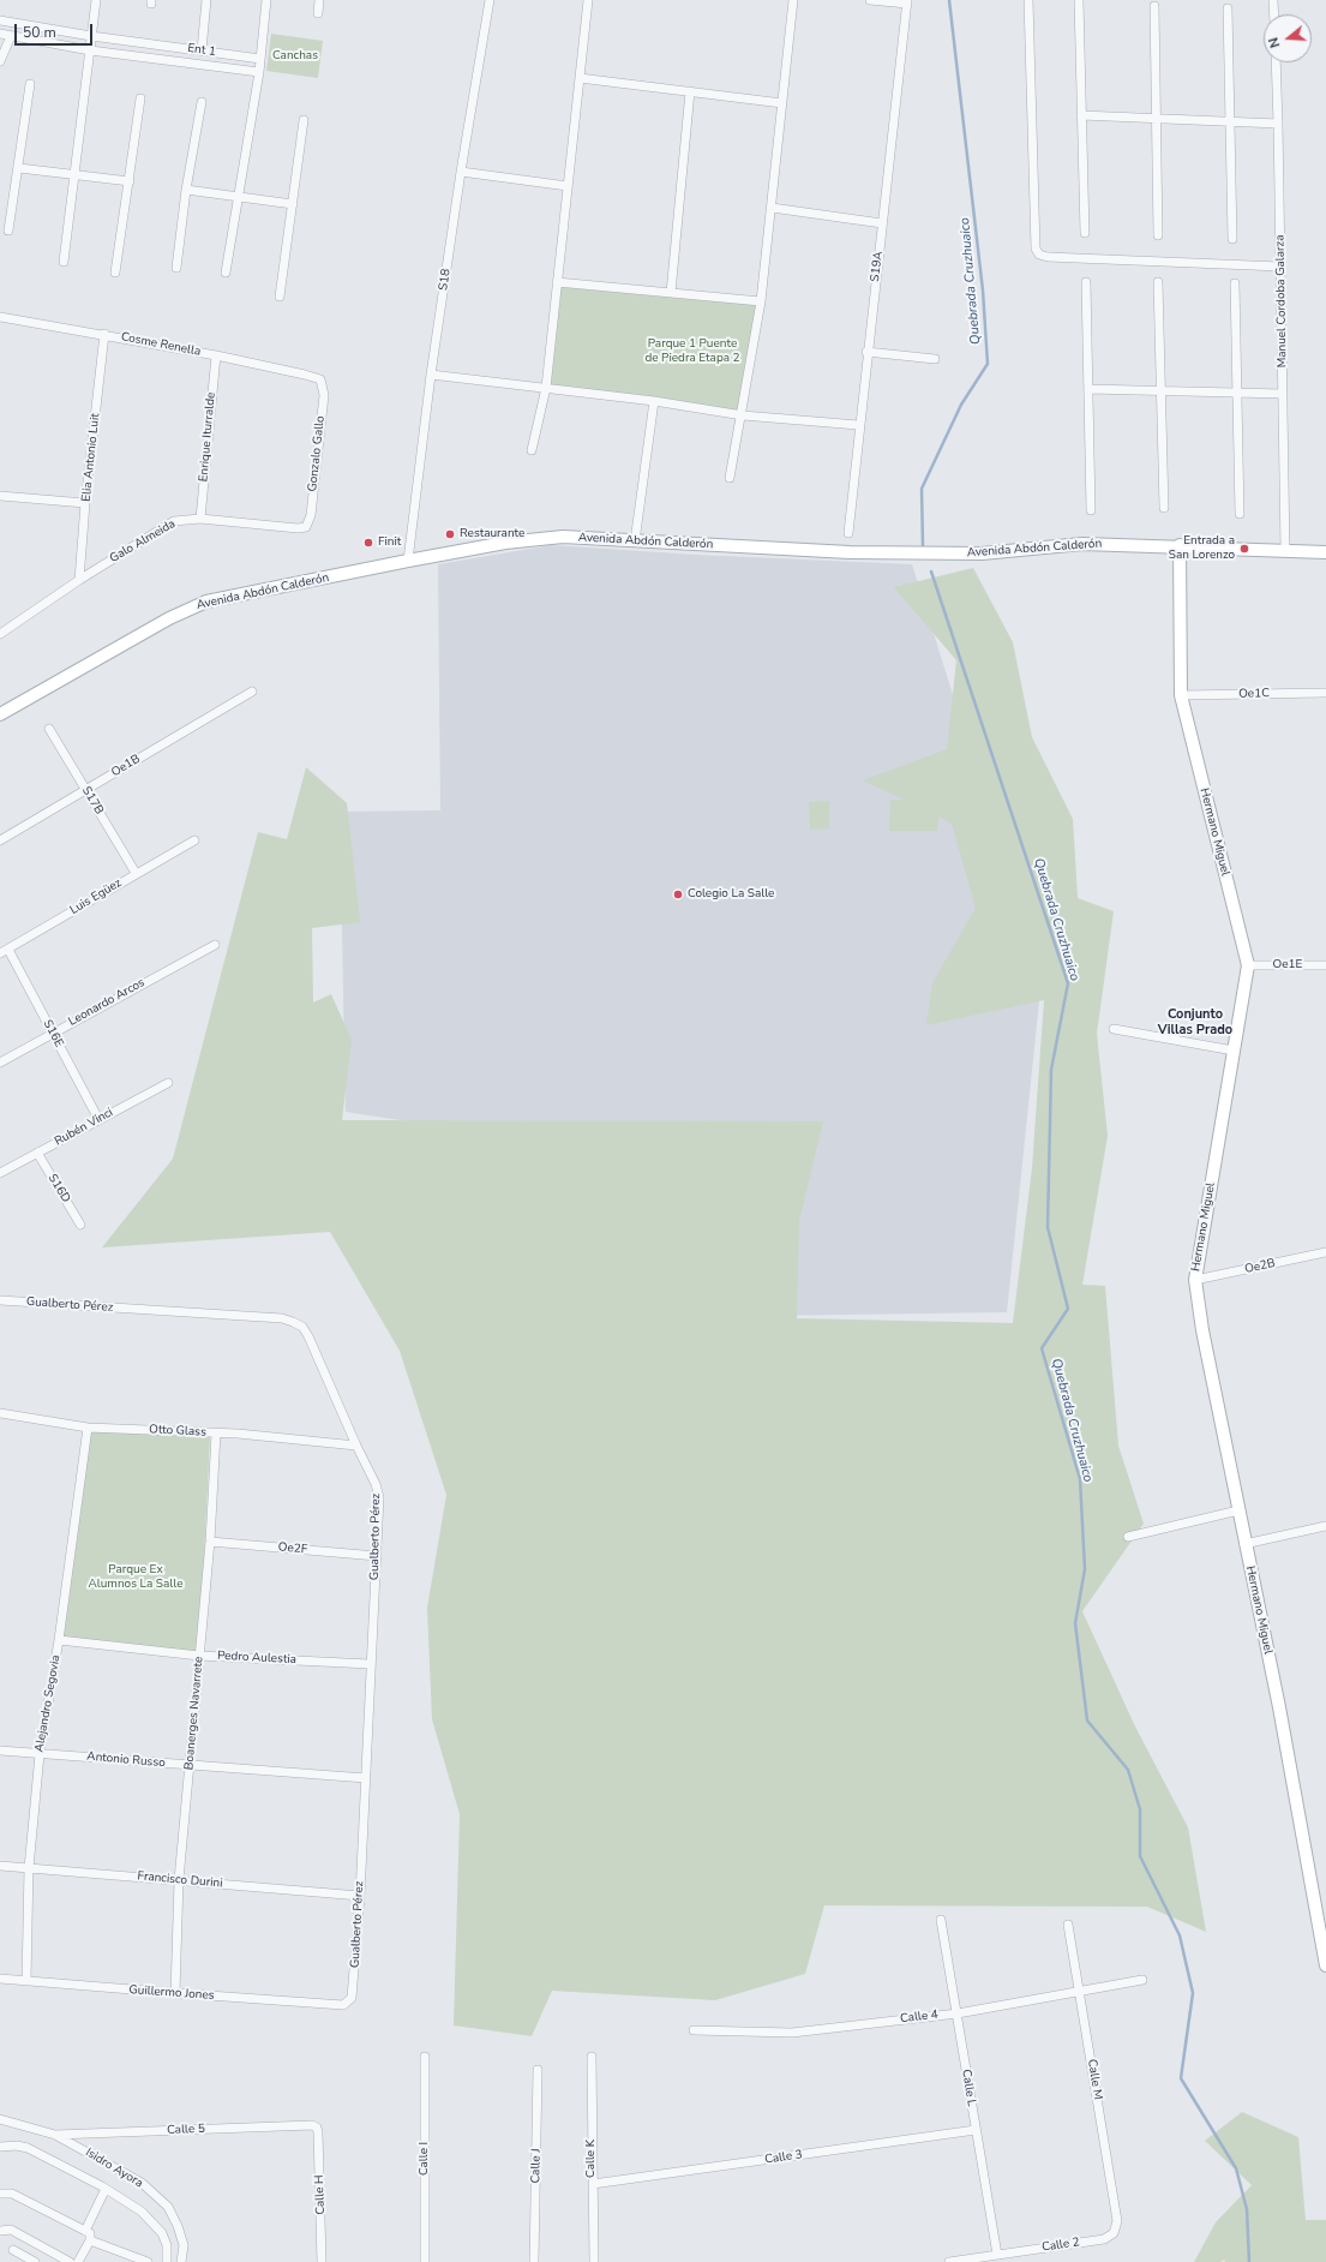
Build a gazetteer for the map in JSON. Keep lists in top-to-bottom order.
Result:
{
  "streets": {
    "street": [
      "Ent 1",
      "S19A",
      "S18",
      "Manuel Cordoba Galarza",
      "Cosme Renella",
      "Enrique Iturralde",
      "Gonzalo Gallo",
      "Elia Antonio Luit",
      "Galo Almeida",
      "Avenida Abdón Calderón",
      "Oe1C",
      "Oe1B",
      "S17B",
      "Hermano Miguel",
      "Luis Egüez",
      "Oe1E",
      "Leonardo Arcos",
      "S16E",
      "Rubén Vinci",
      "S16D",
      "Oe2B",
      "Gualberto Pérez",
      "Otto Glass",
      "Oe2F",
      "Pedro Aulestia",
      "Alejandro Segovia",
      "Boanerges Navarrete",
      "Antonio Russo",
      "Francisco Durini",
      "Guillermo Jones",
      "Calle 4",
      "Calle M",
      "Calle L",
      "Calle 5",
      "Calle 3",
      "Calle I",
      "Calle K",
      "Calle J",
      "Isidro Ayora",
      "Calle H",
      "Calle 2"
    ]
  },
  "crossings": [
    ["S18", "Avenida Abdón Calderón"],
    ["Manuel Cordoba Galarza", "Avenida Abdón Calderón"],
    ["Cosme Renella", "Enrique Iturralde"],
    ["Cosme Renella", "Gonzalo Gallo"],
    ["Cosme Renella", "Elia Antonio Luit"],
    ["Enrique Iturralde", "Galo Almeida"],
    ["Gonzalo Gallo", "Galo Almeida"],
    ["Elia Antonio Luit", "Galo Almeida"],
    ["Avenida Abdón Calderón", "Hermano Miguel"],
    ["Oe1C", "Hermano Miguel"],
    ["Oe1B", "S17B"],
    ["S17B", "Luis Egüez"],
    ["Hermano Miguel", "Oe1E"],
    ["Hermano Miguel", "Oe2B"],
    ["Luis Egüez", "S16E"],
    ["Leonardo Arcos", "S16E"],
    ["S16E", "Rubén Vinci"],
    ["Rubén Vinci", "S16D"],
    ["Gualberto Pérez", "Otto Glass"],
    ["Gualberto Pérez", "Oe2F"],
    ["Gualberto Pérez", "Pedro Aulestia"],
    ["Gualberto Pérez", "Antonio Russo"],
    ["Gualberto Pérez", "Francisco Durini"],
    ["Gualberto Pérez", "Guillermo Jones"],
    ["Otto Glass", "Alejandro Segovia"],
    ["Otto Glass", "Boanerges Navarrete"],
    ["Oe2F", "Boanerges Navarrete"],
    ["Pedro Aulestia", "Alejandro Segovia"],
    ["Pedro Aulestia", "Boanerges Navarrete"],
    ["Alejandro Segovia", "Antonio Russo"],
    ["Alejandro Segovia", "Francisco Durini"],
    ["Alejandro Segovia", "Guillermo Jones"],
    ["Boanerges Navarrete", "Antonio Russo"],
    ["Boanerges Navarrete", "Francisco Durini"],
    ["Boanerges Navarrete", "Guillermo Jones"],
    ["Calle 4", "Calle M"],
    ["Calle 4", "Calle L"],
    ["Calle M", "Calle 2"],
    ["Calle L", "Calle 3"],
    ["Calle L", "Calle 2"],
    ["Calle 5", "Isidro Ayora"],
    ["Calle 5", "Calle H"],
    ["Calle 3", "Calle K"]
  ],
  "districts": ["Conjunto Villas Prado"],
  "water": ["Quebrada Cruzhuaico"],
  "parks": ["Canchas", "Parque 1 Puente de Piedra Etapa 2", "Parque Ex Alumnos La Salle"],
  "places": [
    "Restaurante",
    "Finit",
    "Entrada a San Lorenzo",
    "Colegio La Salle"
  ],
  "scale_bar": "50 m",
  "north": "left"
}
